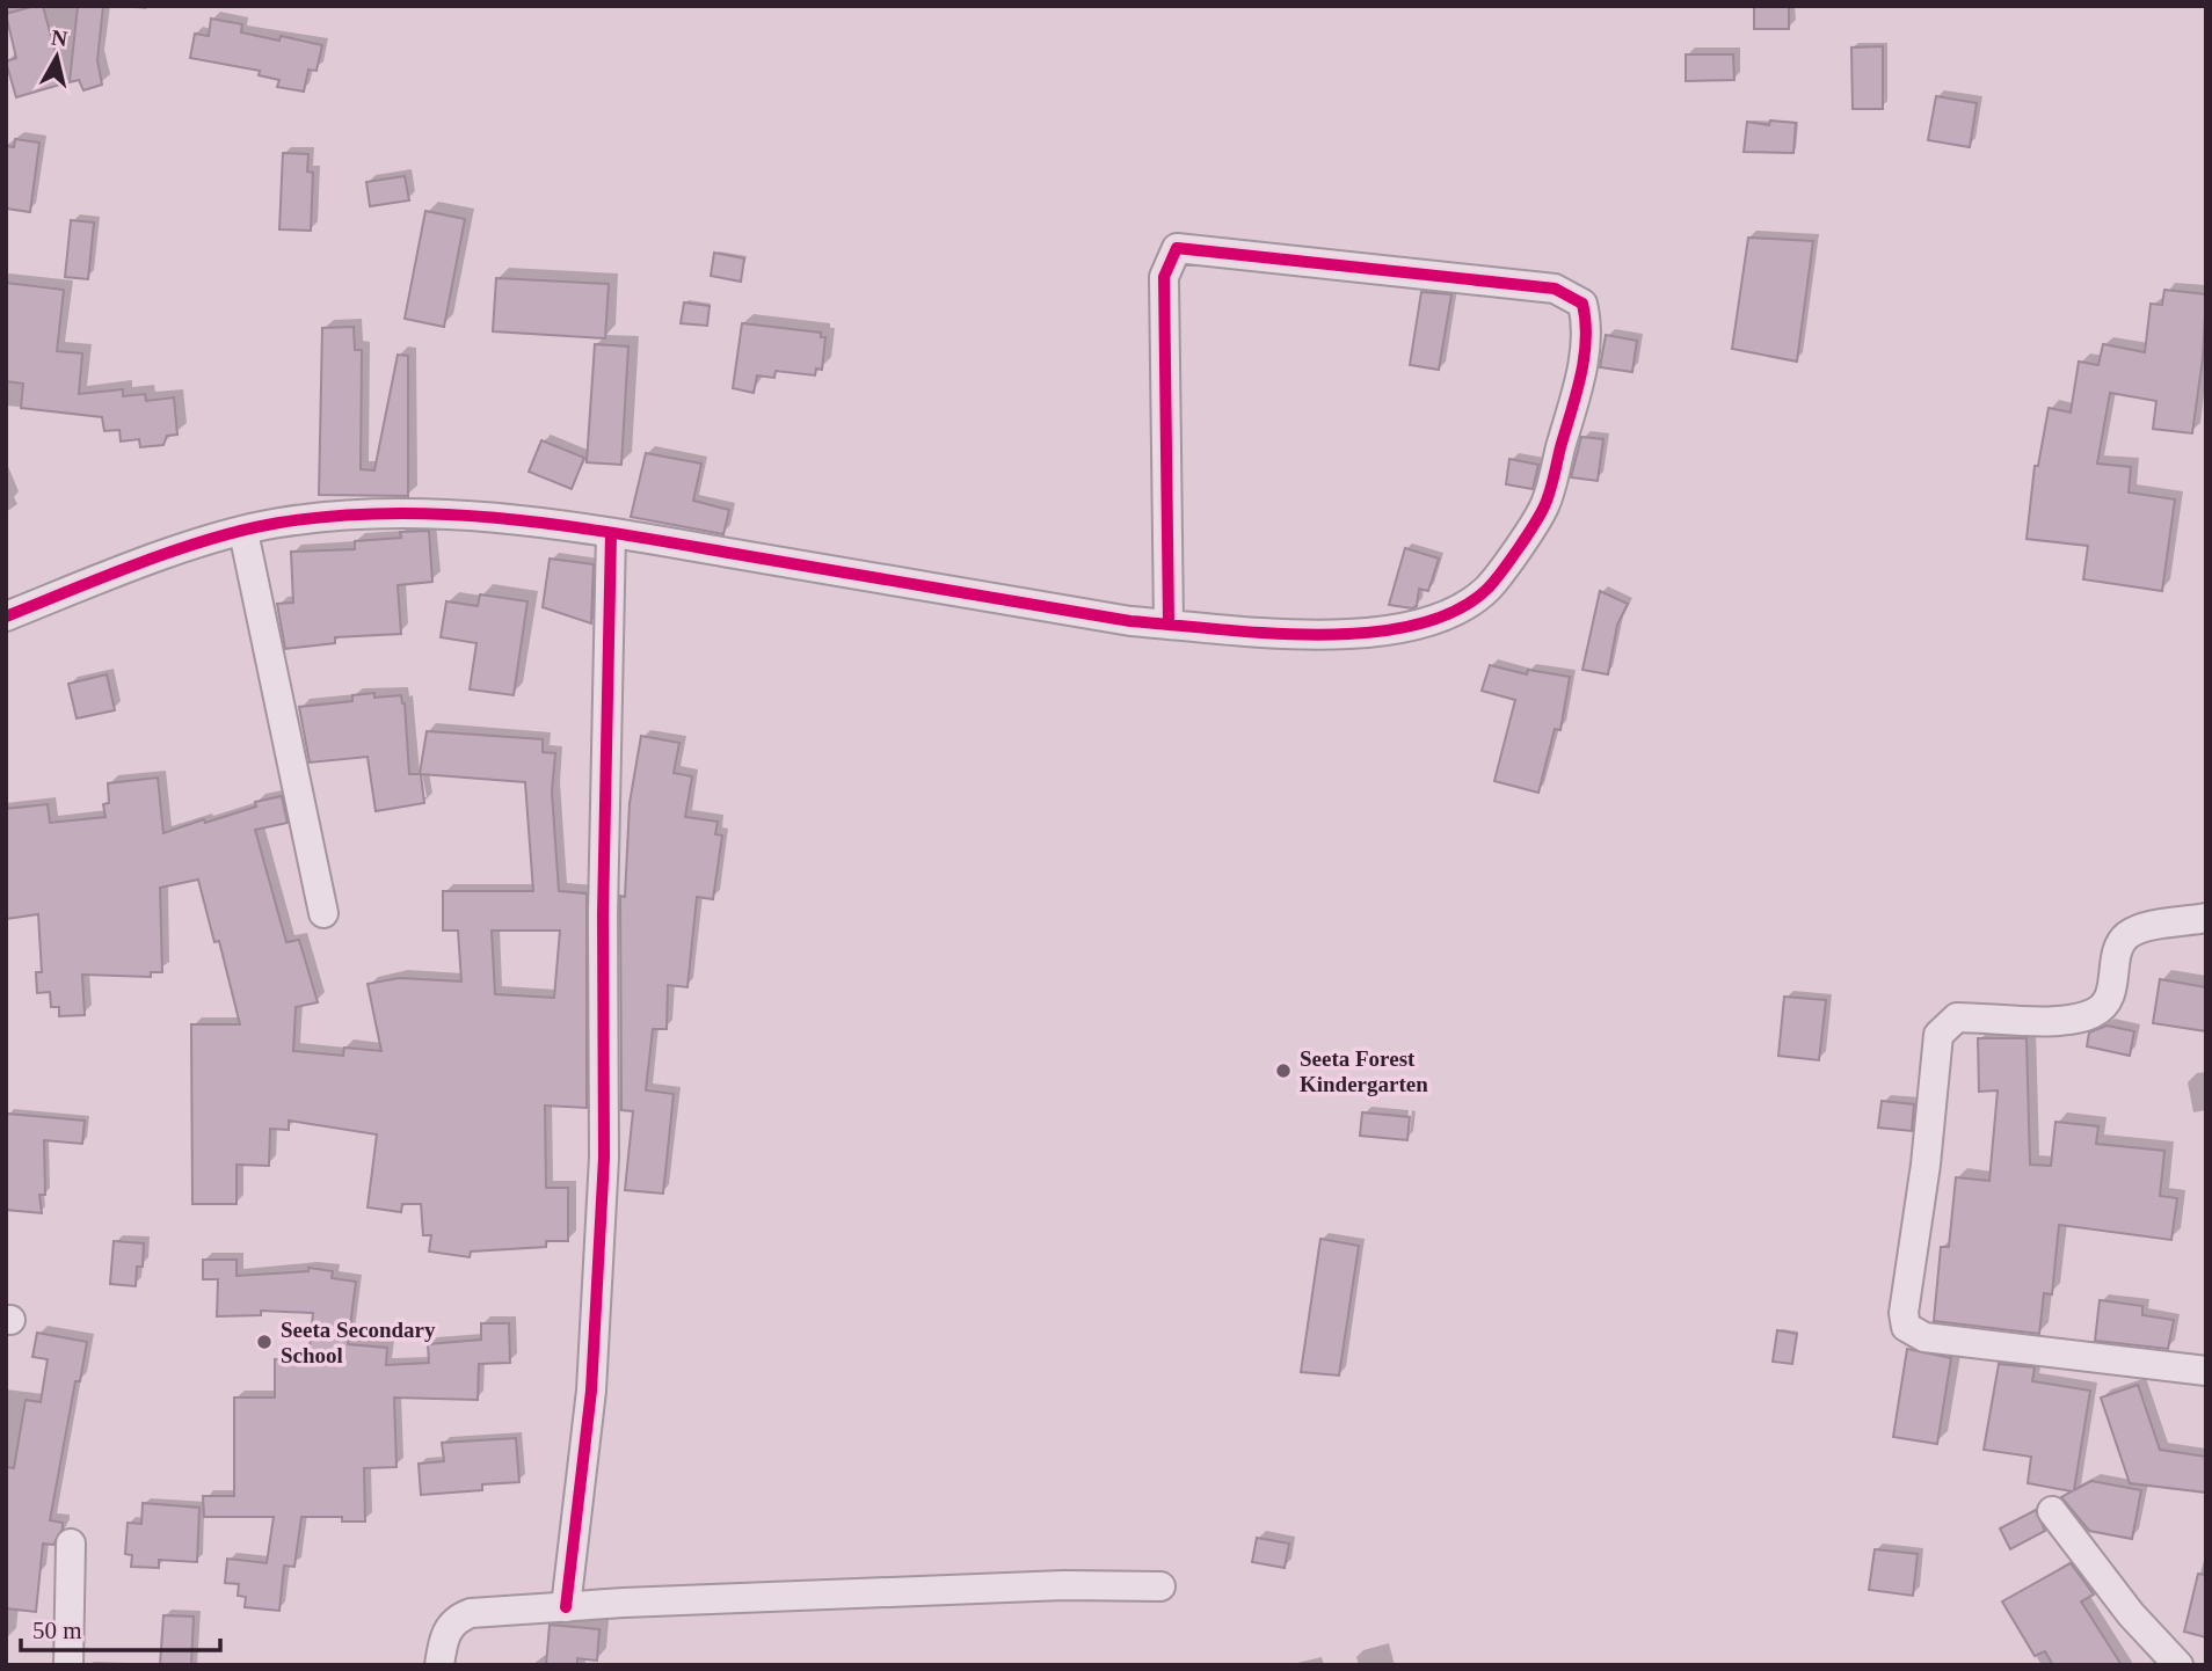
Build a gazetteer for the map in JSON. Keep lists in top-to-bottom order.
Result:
{
  "places": ["Seeta Forest Kindergarten", "Seeta Secondary School"],
  "scale_bar": "50 m",
  "north": "top"
}
